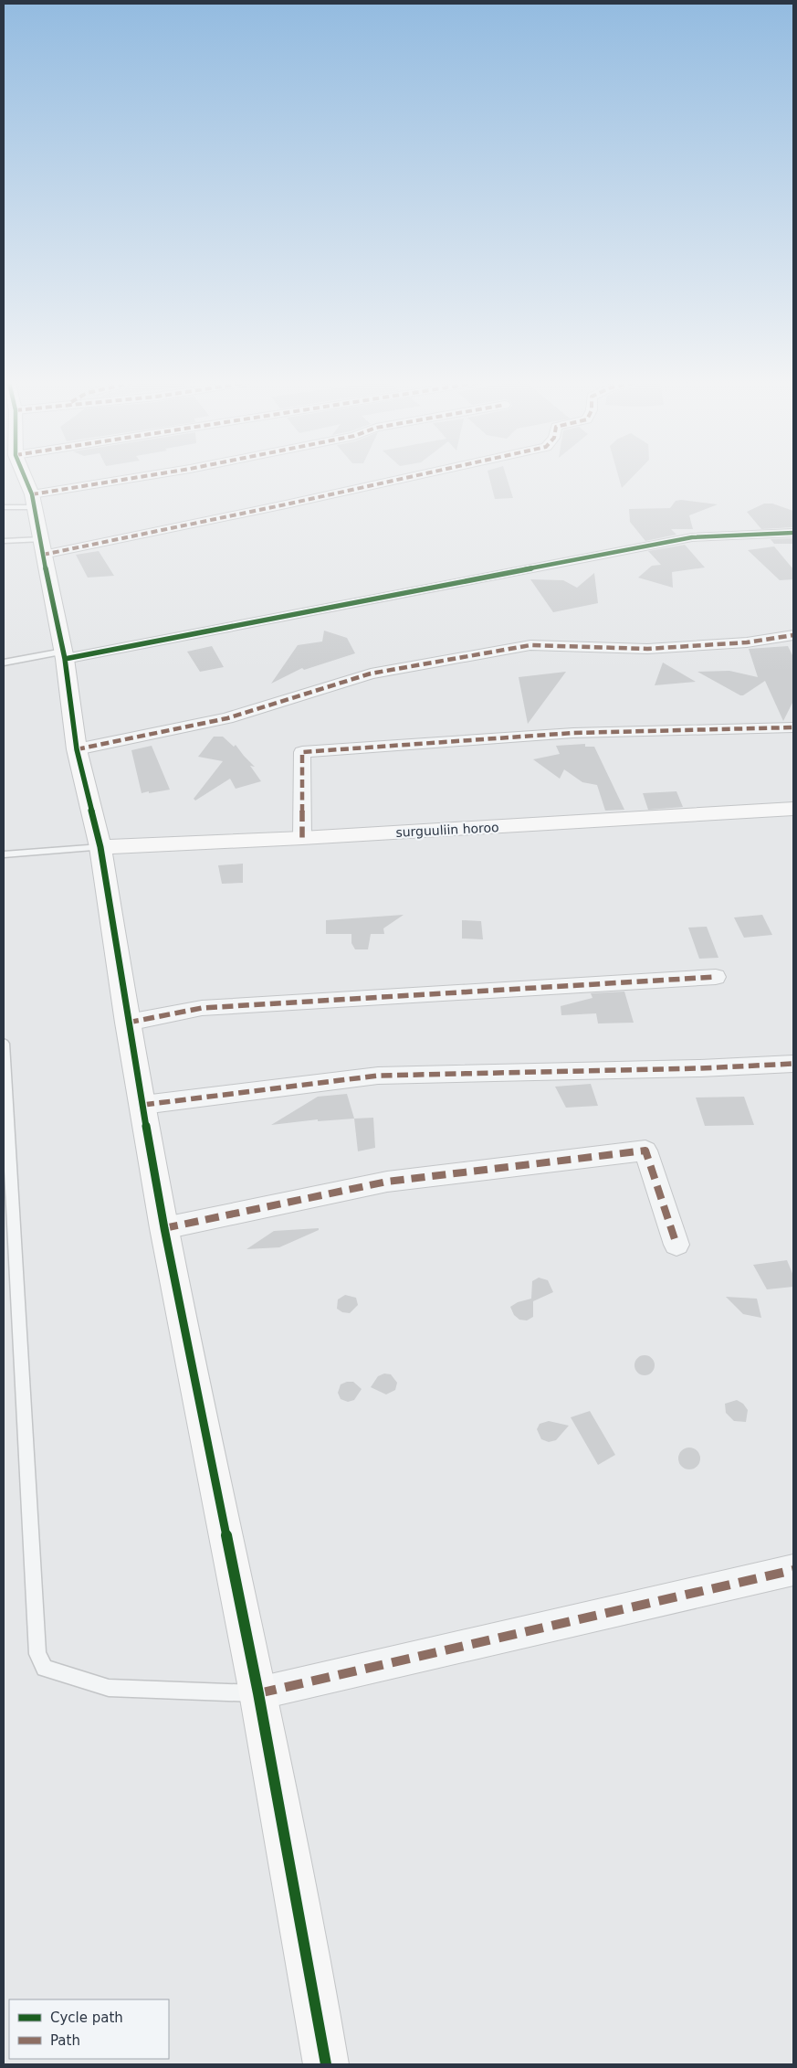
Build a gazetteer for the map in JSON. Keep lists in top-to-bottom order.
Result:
{
  "streets": {
    "street": ["surguuliin horoo"]
  },
  "legend": ["Cycle path", "Path"]
}
